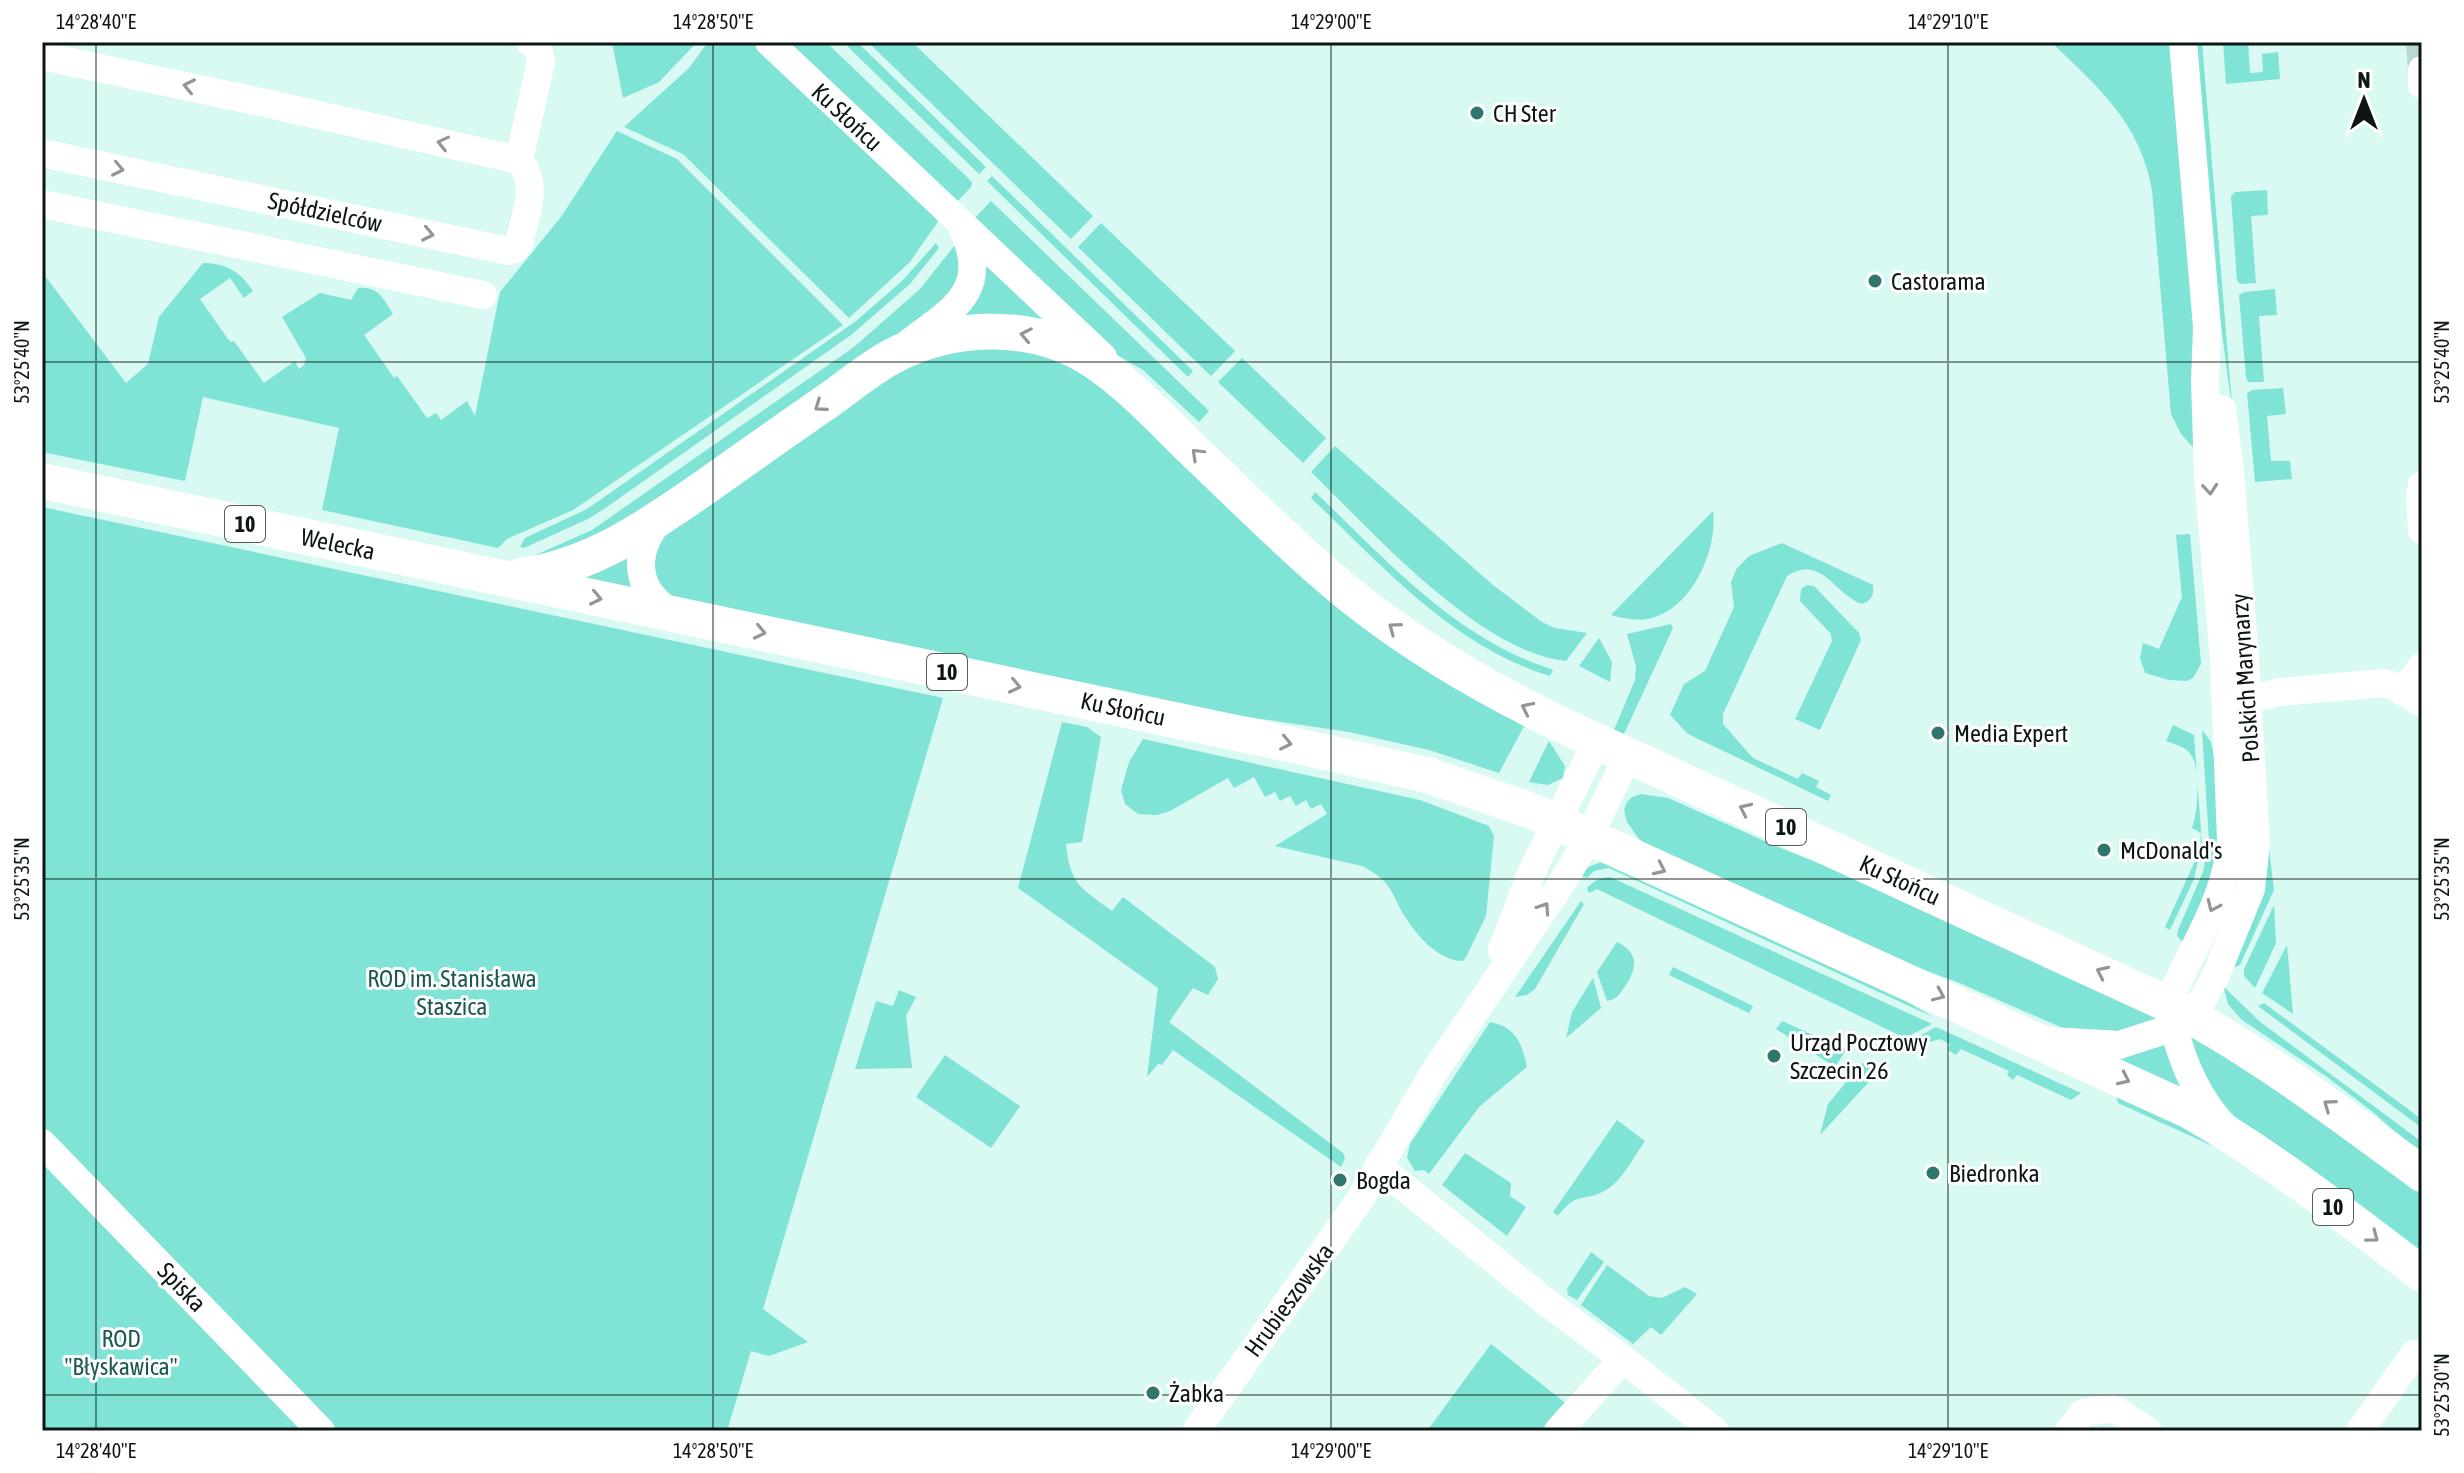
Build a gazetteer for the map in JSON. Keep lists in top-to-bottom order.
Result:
{
  "streets": {
    "main road": ["Ku Słońcu", "10", "Welecka"],
    "street": [
      "Spółdzielców",
      "Polskich Marynarzy",
      "Spiska",
      "Hrubieszowska"
    ]
  },
  "crossings": [
    ["Ku Słońcu", "Welecka"],
    ["Ku Słońcu", "Polskich Marynarzy"],
    ["Ku Słońcu", "Hrubieszowska"]
  ],
  "parks": ["ROD im. Stanisława Staszica", "ROD \"Błyskawica\""],
  "places": [
    "CH Ster",
    "Castorama",
    "Media Expert",
    "McDonald's",
    "Urząd Pocztowy Szczecin 26",
    "Biedronka",
    "Bogda",
    "Żabka"
  ],
  "north": "top",
  "coordinates": [
    "14°28'40\"E",
    "14°28'50\"E",
    "14°29'00\"E",
    "14°29'10\"E",
    "53°25'40\"N",
    "53°25'35\"N",
    "53°25'30\"N"
  ]
}
